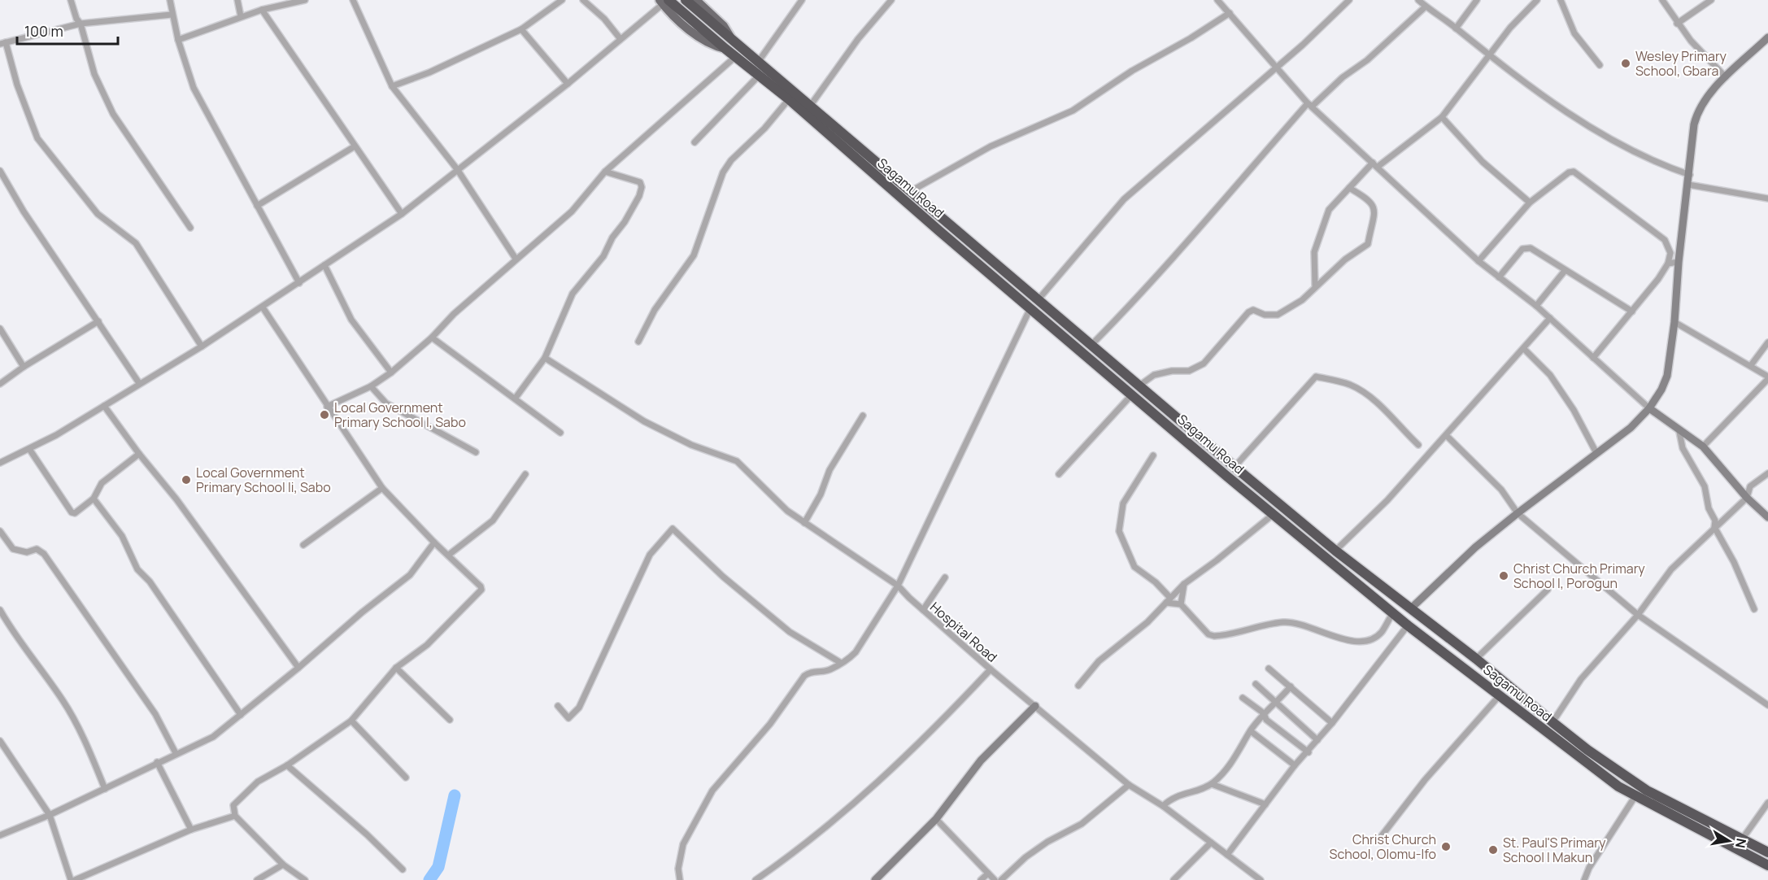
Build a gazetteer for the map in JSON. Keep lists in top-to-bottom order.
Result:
{
  "streets": {
    "highway": ["Sagamu Road"],
    "street": ["Hospital Road"]
  },
  "places": [
    "Wesley Primary School, Gbara",
    "Local Government Primary School I, Sabo",
    "Local Government Primary School Ii, Sabo",
    "Christ Church Primary School I, Porogun",
    "Christ Church School, Olomu-Ifo",
    "St. Paul'S Primary School I Makun"
  ],
  "scale_bar": "100 m",
  "north": "right"
}
